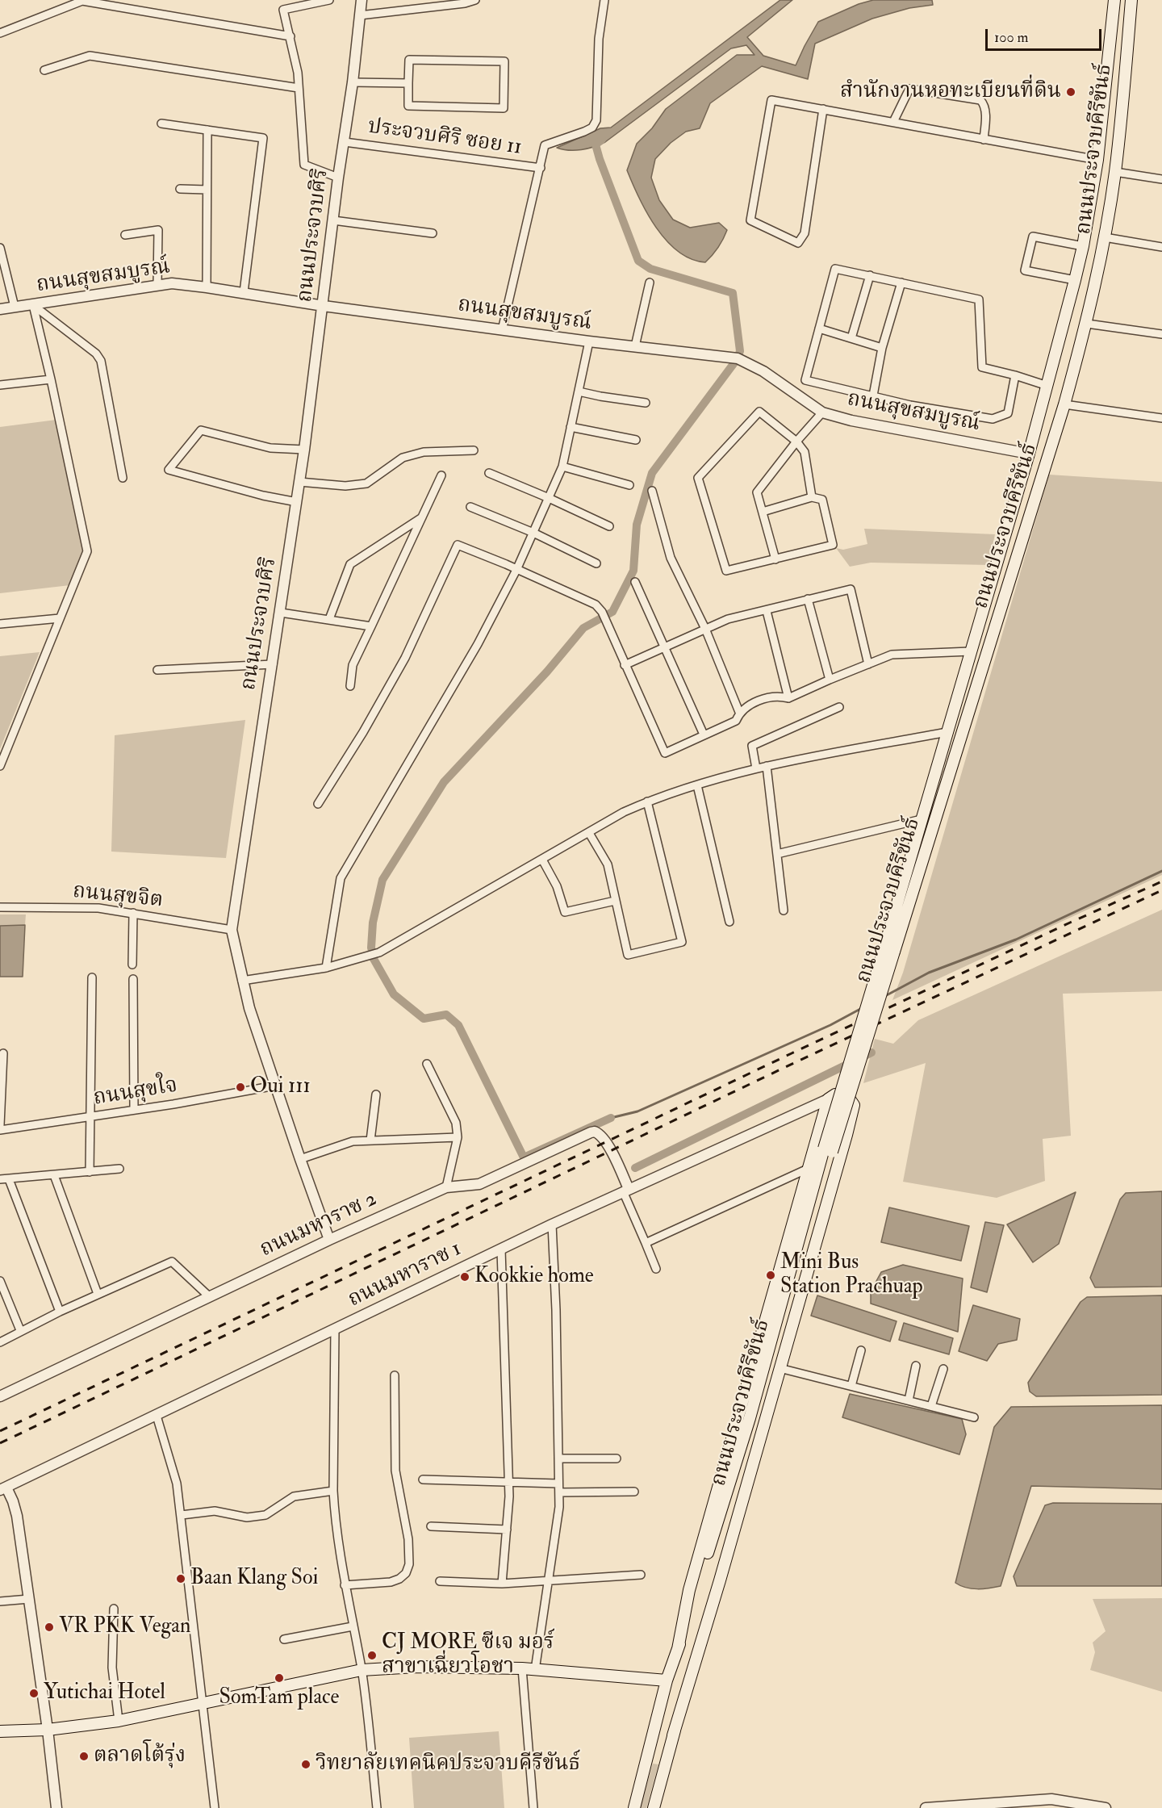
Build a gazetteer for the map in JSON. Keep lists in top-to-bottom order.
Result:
{
  "streets": {
    "main road": ["ถนนประจวบคีรีขันธ์"],
    "street": [
      "ประจวบศิริ ซอย 11",
      "ถนนประจวบศิริ",
      "ถนนสุขสมบูรณ์",
      "ถนนสุขจิต",
      "ถนนสุขใจ",
      "ถนนมหาราช 2",
      "ถนนมหาราช 1"
    ]
  },
  "crossings": [
    ["ประจวบศิริ ซอย 11", "ถนนประจวบศิริ"],
    ["ถนนประจวบคีรีขันธ์", "ถนนสุขสมบูรณ์"],
    ["ถนนประจวบศิริ", "ถนนสุขสมบูรณ์"],
    ["ถนนประจวบศิริ", "ถนนสุขจิต"],
    ["ถนนประจวบศิริ", "ถนนสุขใจ"],
    ["ถนนประจวบศิริ", "ถนนมหาราช 2"],
    ["ถนนมหาราช 2", "ถนนมหาราช 1"]
  ],
  "places": [
    "สำนักงานหอทะเบียนที่ดิน",
    "Oui 111",
    "Mini Bus Station Prachuap",
    "Kookkie home",
    "Baan Klang Soi",
    "VR PKK Vegan",
    "CJ MORE ซีเจ มอร์ สาขาเฉี่ยวโอชา",
    "SomTam place",
    "Yutichai Hotel",
    "ตลาดโต้รุ่ง",
    "วิทยาลัยเทคนิคประจวบคีรีขันธ์"
  ],
  "scale_bar": "100 m"
}
